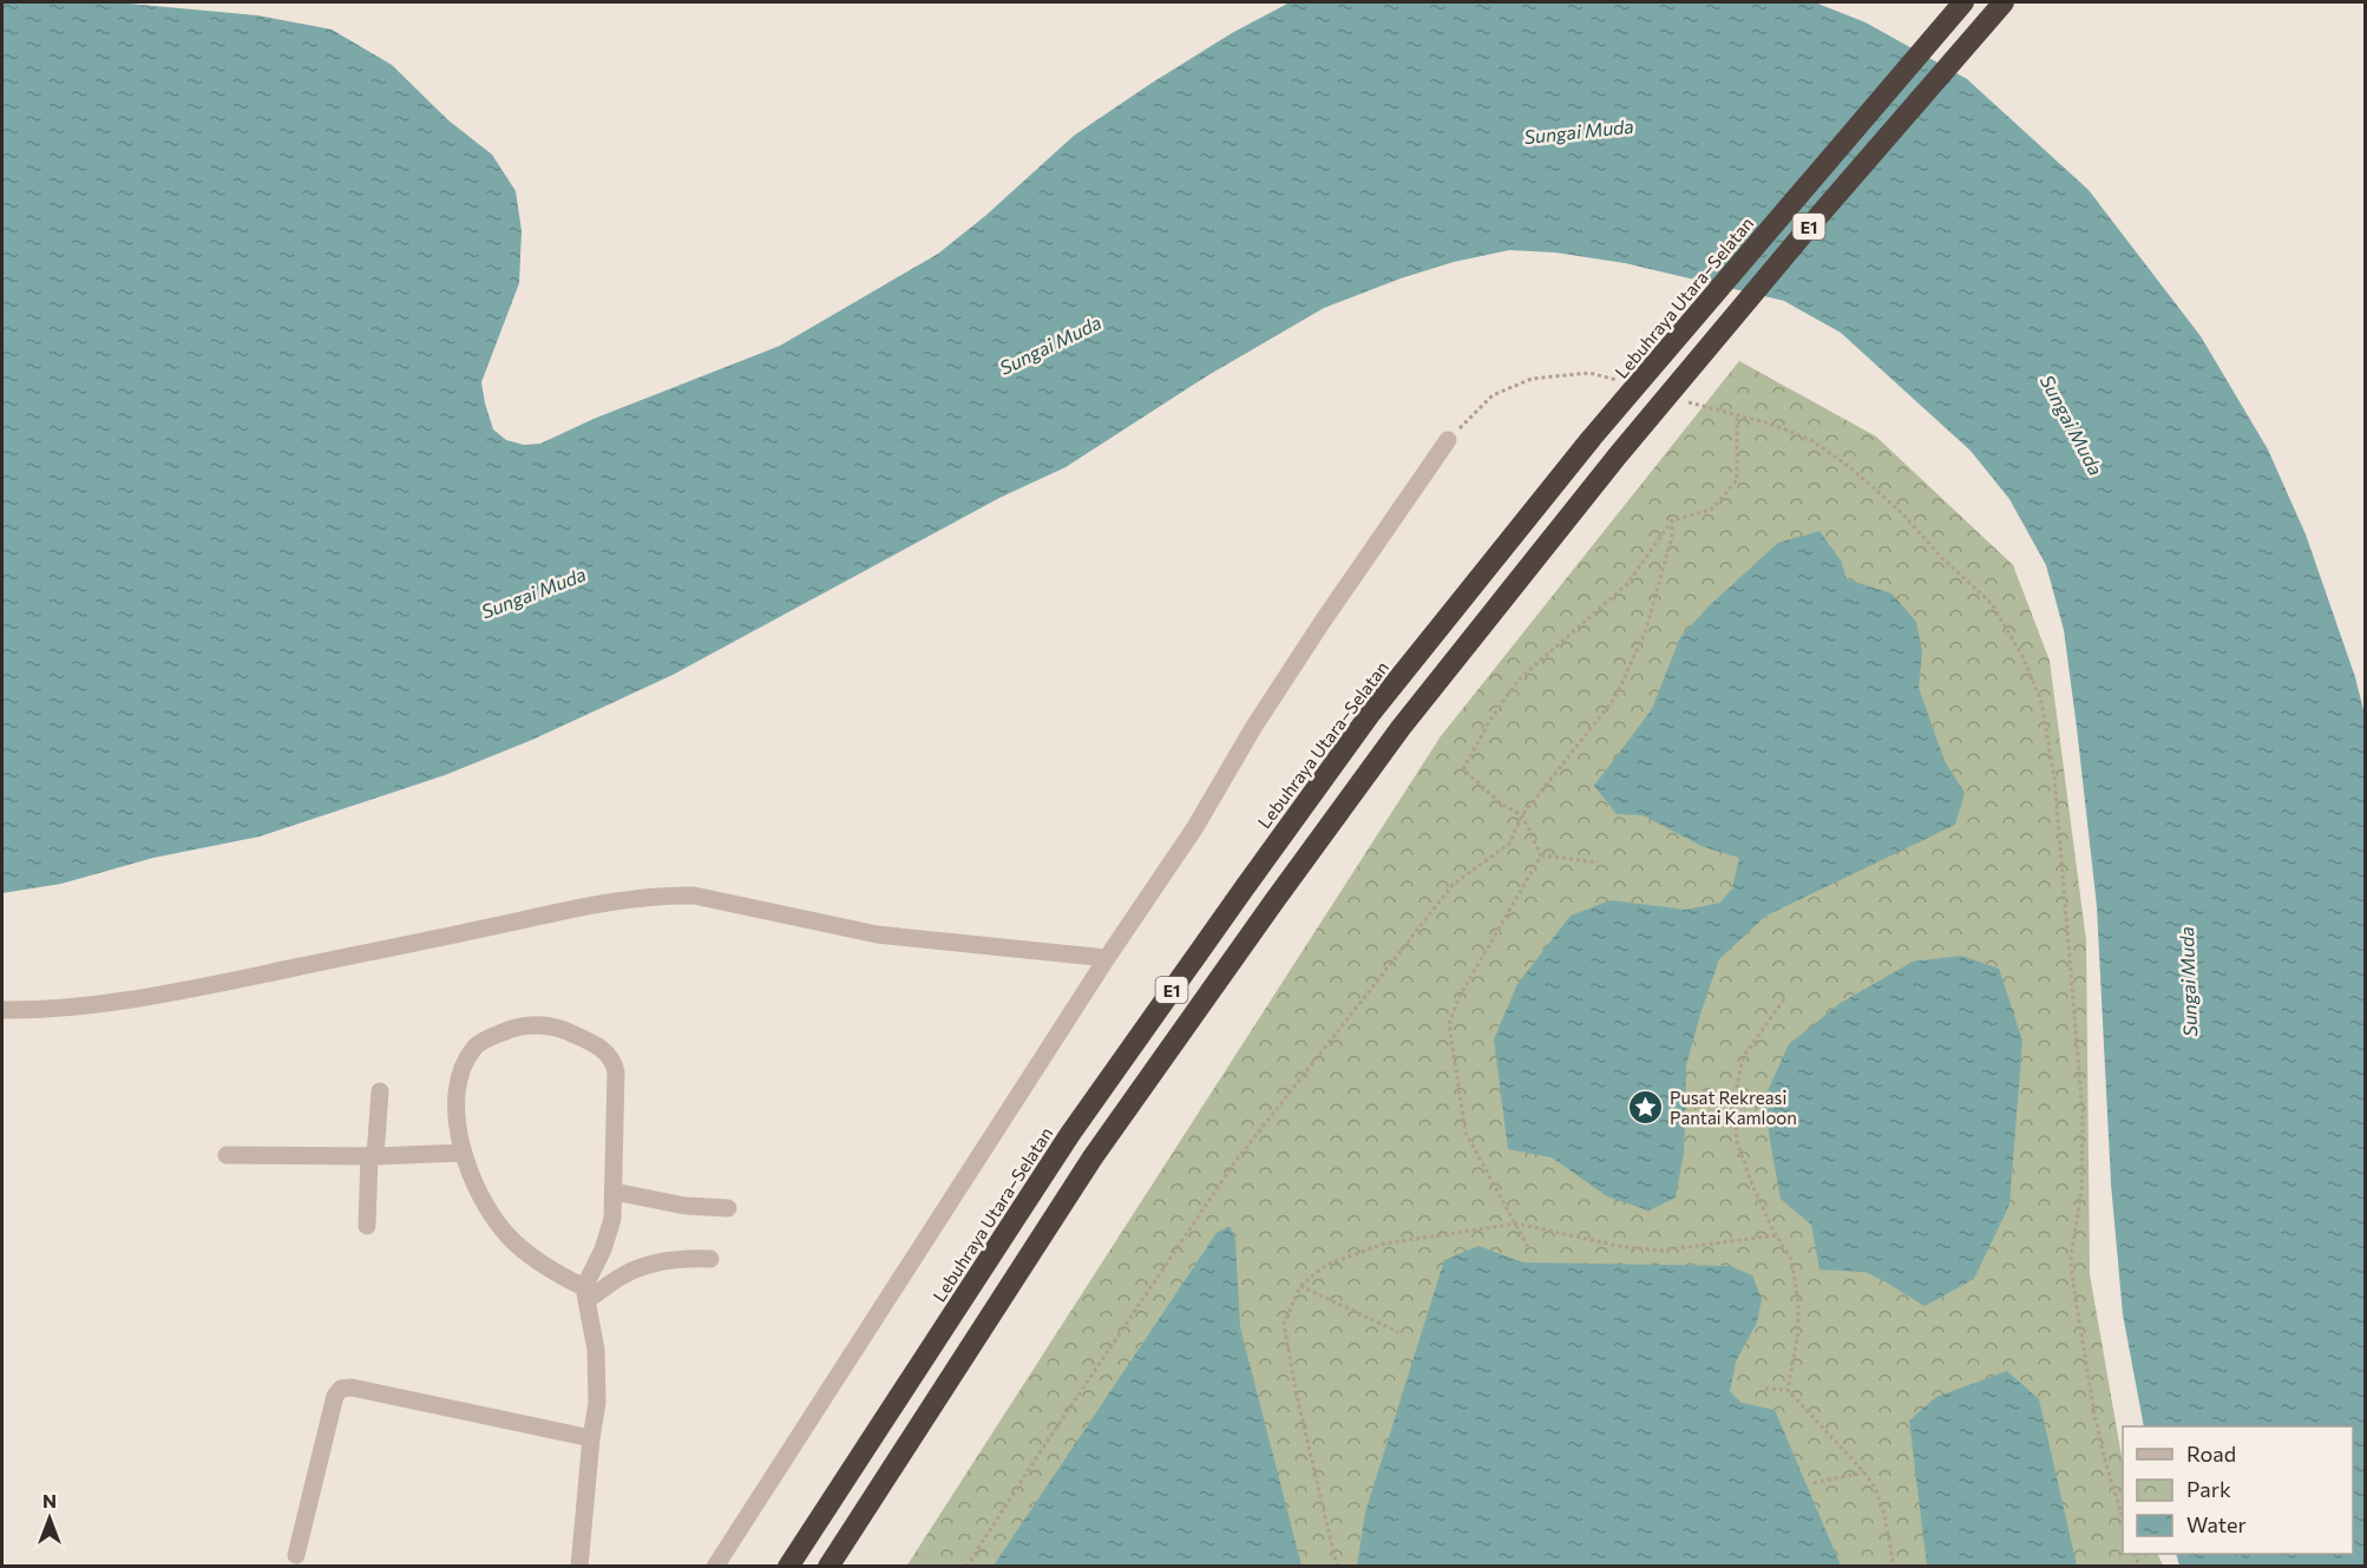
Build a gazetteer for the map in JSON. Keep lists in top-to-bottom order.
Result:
{
  "streets": {
    "highway": ["E1", "Lebuhraya Utara–Selatan"]
  },
  "water": ["Sungai Muda"],
  "places": {
    "place": ["Pusat Rekreasi Pantai Kamloon"]
  },
  "legend": ["Road", "Park", "Water"],
  "north": "top"
}
